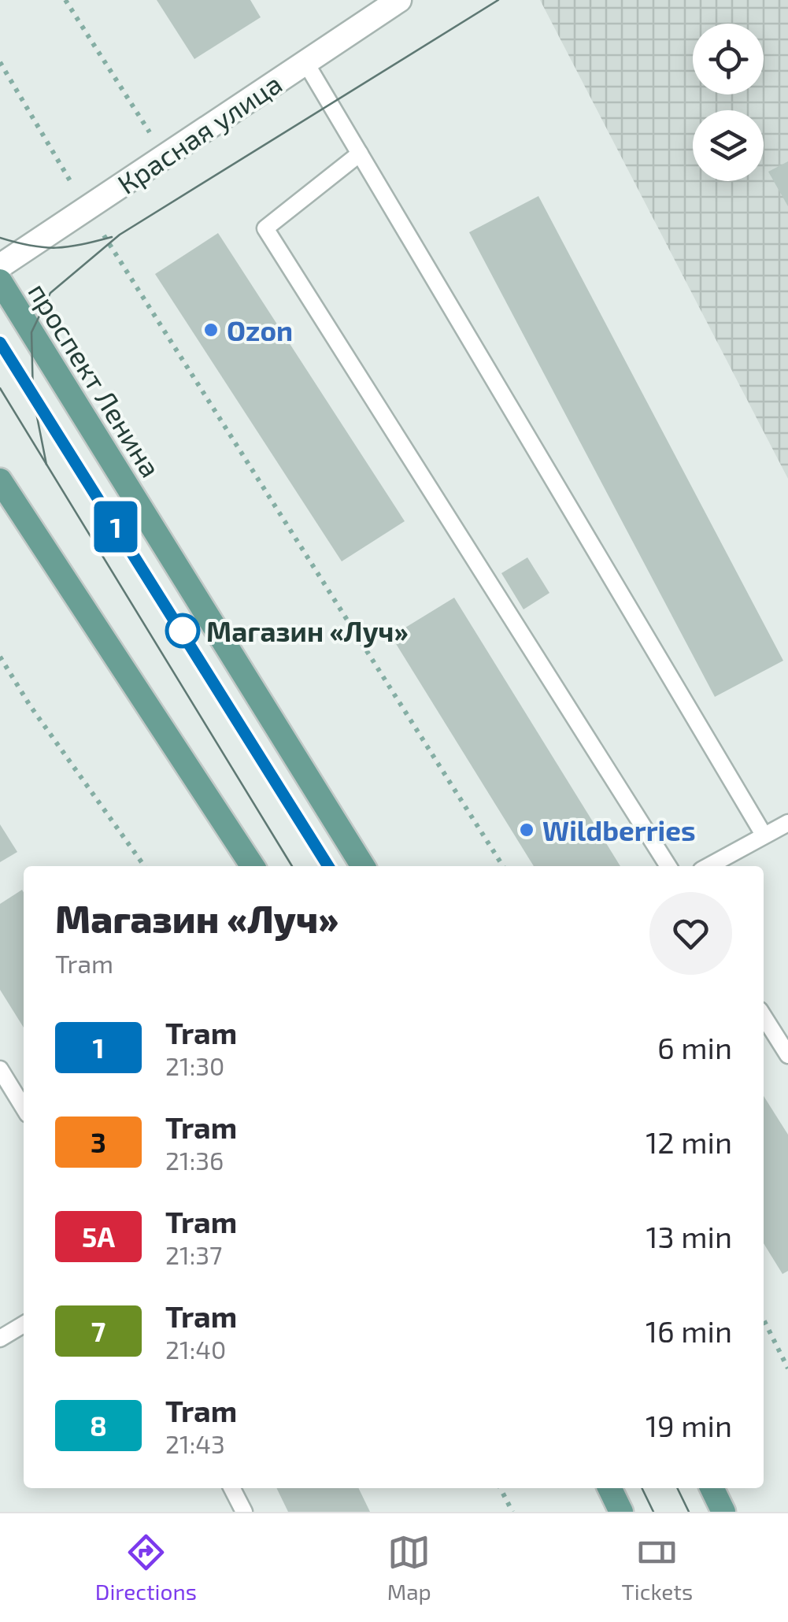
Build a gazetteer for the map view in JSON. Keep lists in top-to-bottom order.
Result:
{
  "streets": {
    "main road": ["проспект Ленина"],
    "street": ["Красная улица"]
  },
  "places": ["Ozon", "Магазин «Луч»", "Wildberries"],
  "lines": ["tram line 1"],
  "page": {
    "on_map": "1",
    "heading": ["Магазин «Луч»", "Tram"],
    "list": [
      {
        "mark": "1",
        "name": "Tram",
        "note": "21:30",
        "value": "6 min"
      },
      {
        "mark": "3",
        "name": "Tram",
        "note": "21:36",
        "value": "12 min"
      },
      {
        "mark": "5А",
        "name": "Tram",
        "note": "21:37",
        "value": "13 min"
      },
      {
        "mark": "7",
        "name": "Tram",
        "note": "21:40",
        "value": "16 min"
      },
      {
        "mark": "8",
        "name": "Tram",
        "note": "21:43",
        "value": "19 min"
      }
    ],
    "tabs": ["Directions", "Map", "Tickets"]
  }
}
